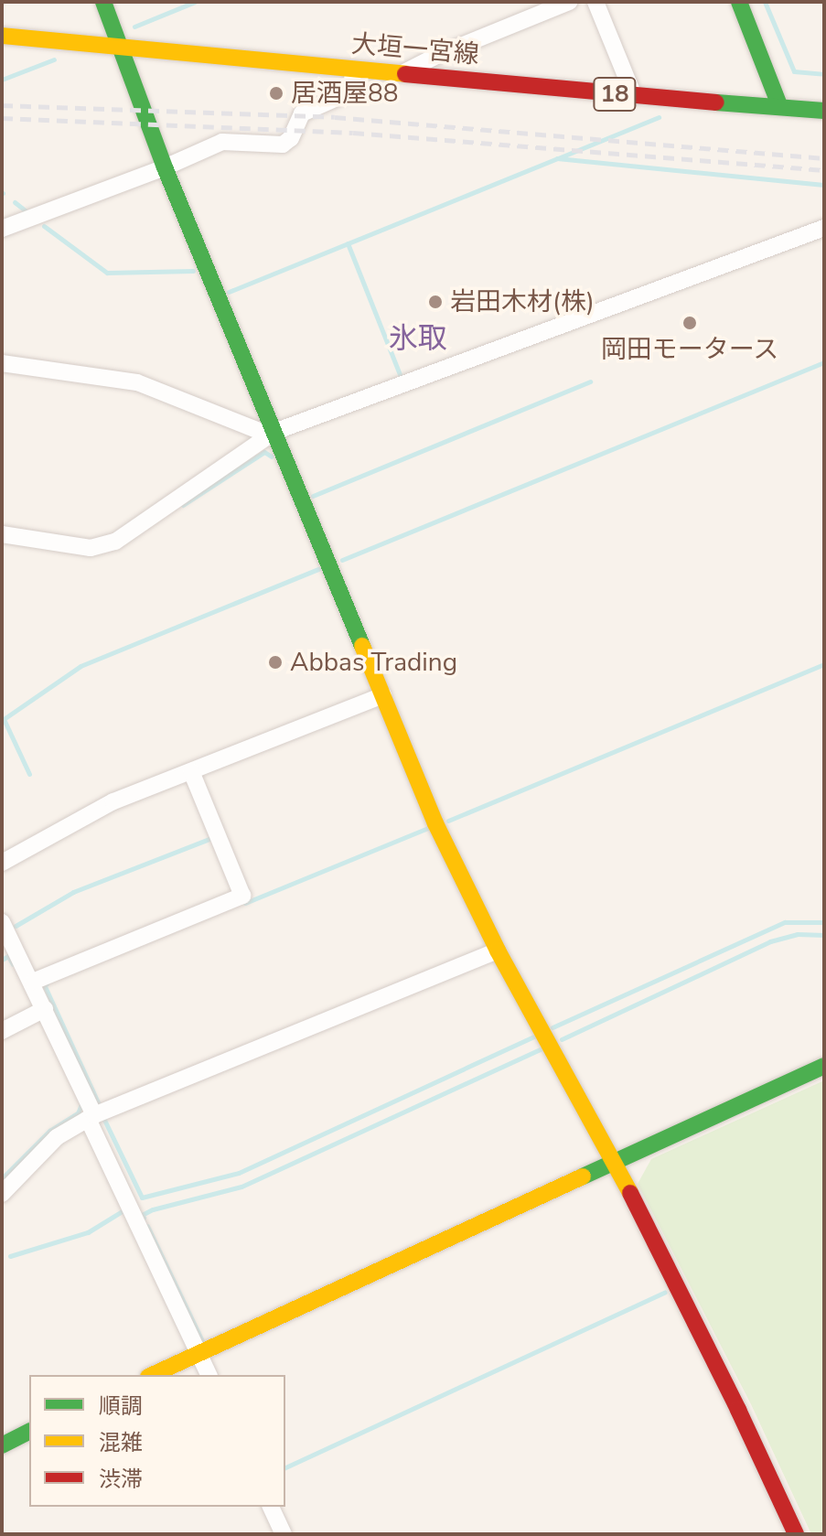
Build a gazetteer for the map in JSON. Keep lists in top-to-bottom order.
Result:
{
  "streets": {
    "street": ["大垣一宮線", "18"]
  },
  "districts": ["氷取"],
  "places": [
    "居酒屋88",
    "岩田木材(株)",
    "岡田モータース",
    "Abbas Trading"
  ],
  "legend": ["順調", "混雑", "渋滞"]
}
